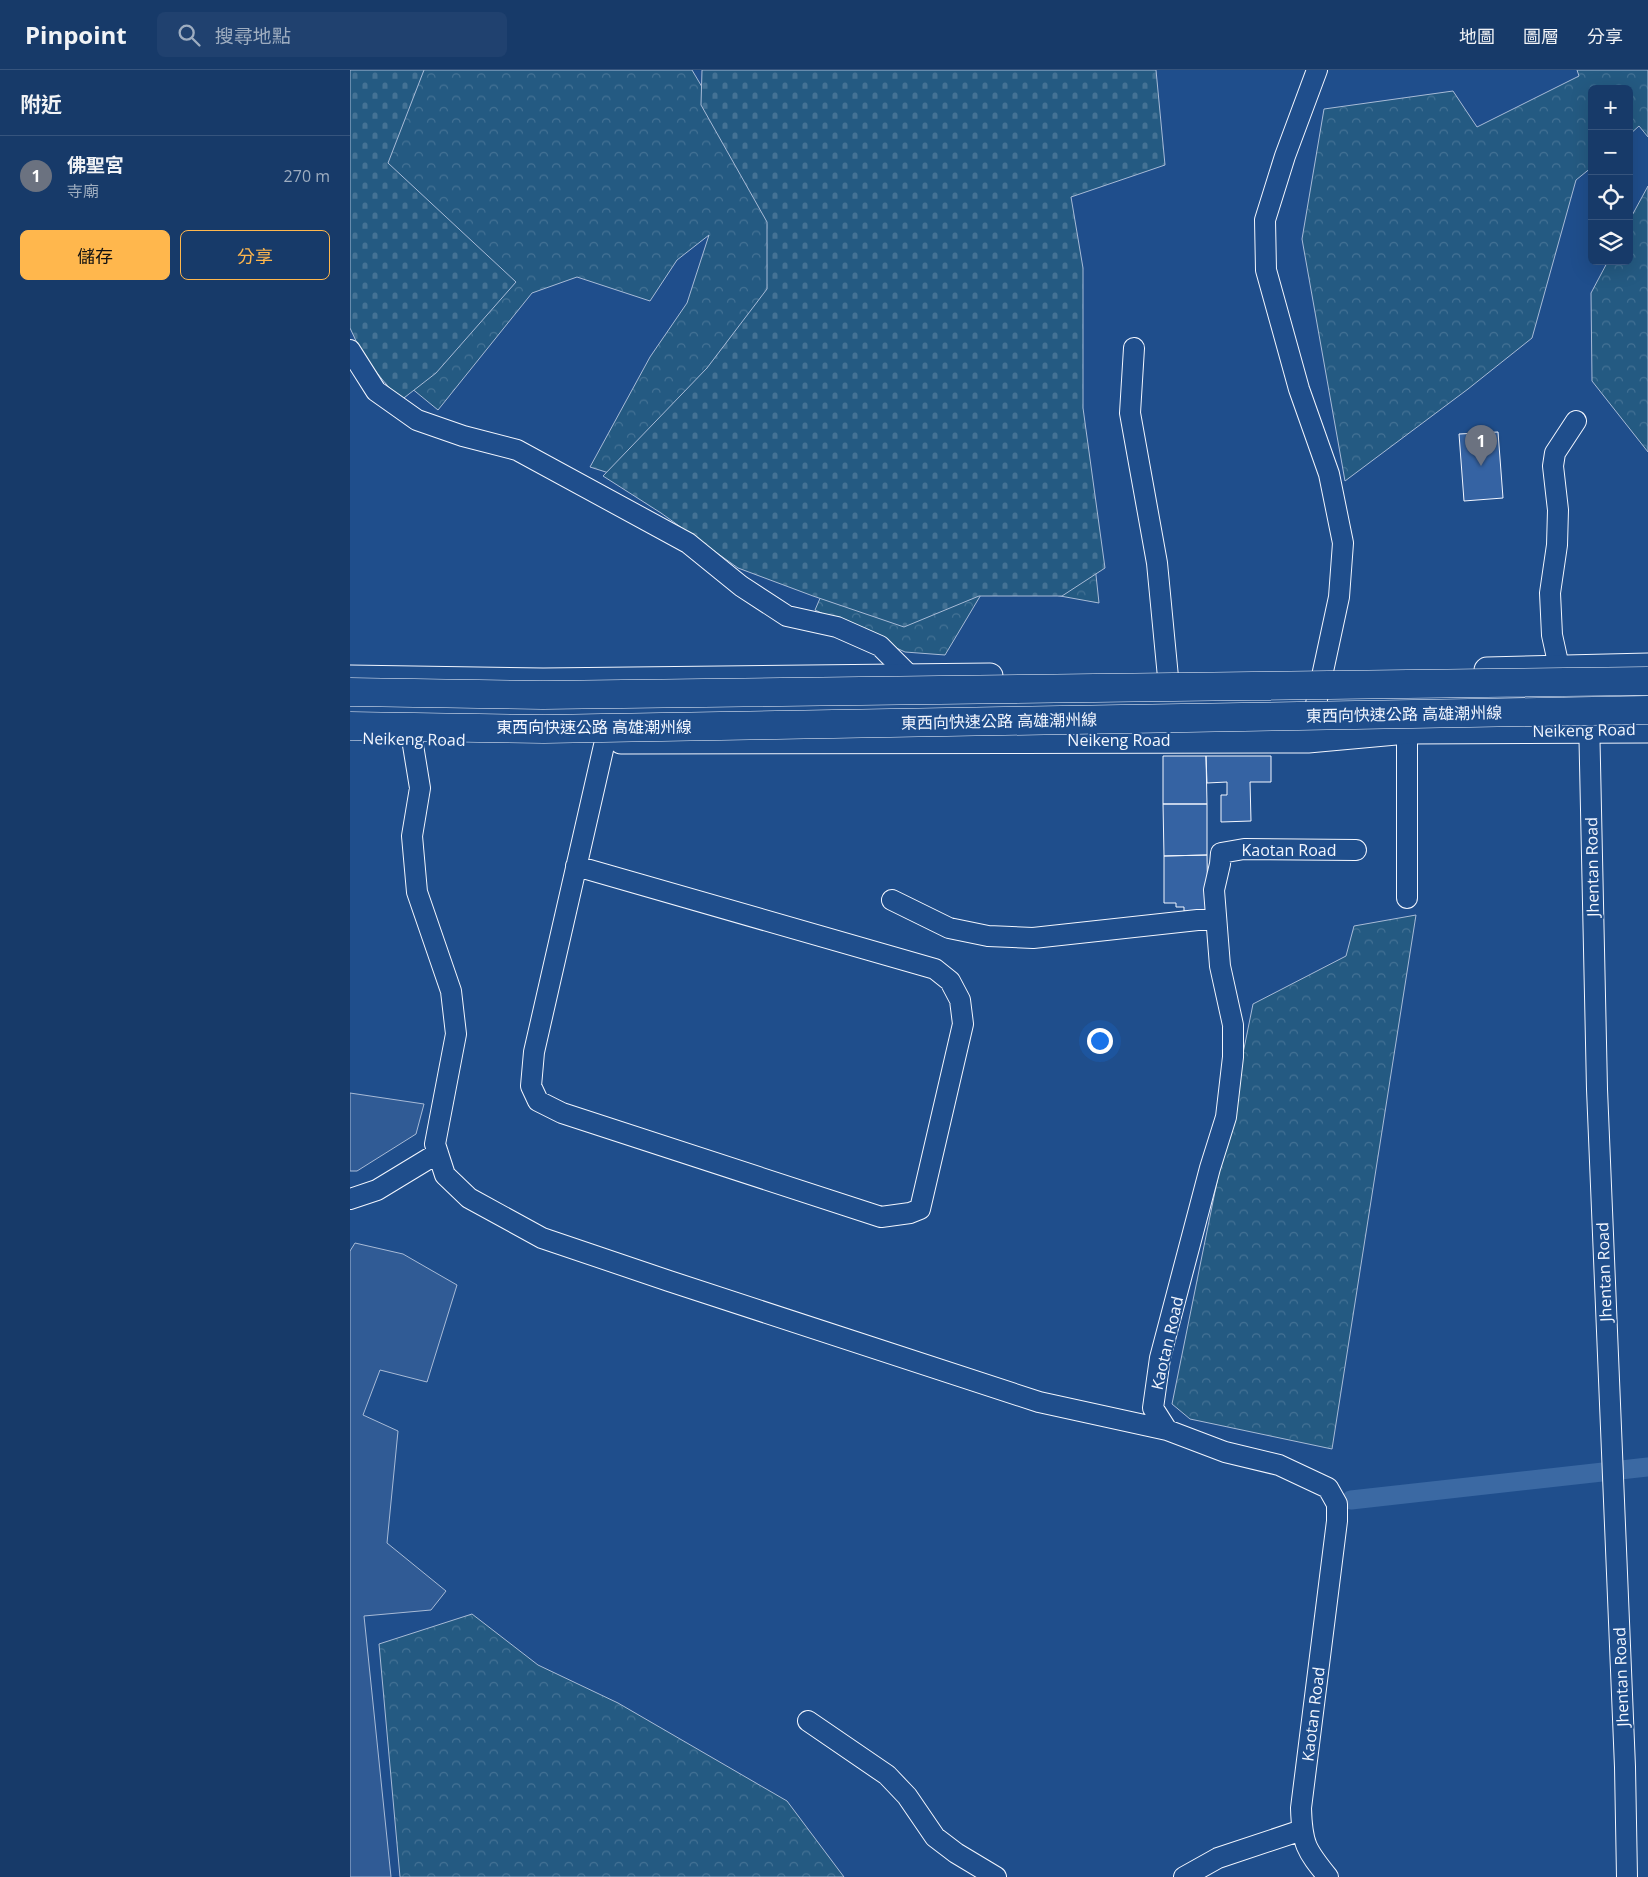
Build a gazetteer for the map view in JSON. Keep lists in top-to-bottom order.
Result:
{
  "streets": {
    "highway": ["東西向快速公路 高雄潮州線"],
    "main road": ["Neikeng Road"],
    "street": ["Kaotan Road", "Jhentan Road"]
  },
  "crossings": [
    ["Neikeng Road", "Jhentan Road"]
  ],
  "page": {
    "header": "Pinpoint",
    "search": "搜尋地點",
    "nav": ["地圖", "圖層", "分享"],
    "heading": "附近",
    "map_buttons": ["+", "−"],
    "list": [
      {
        "mark": "1",
        "name": "佛聖宮",
        "note": "寺廟",
        "value": "270 m"
      }
    ],
    "buttons": ["儲存", "分享"],
    "pins": "1"
  }
}
